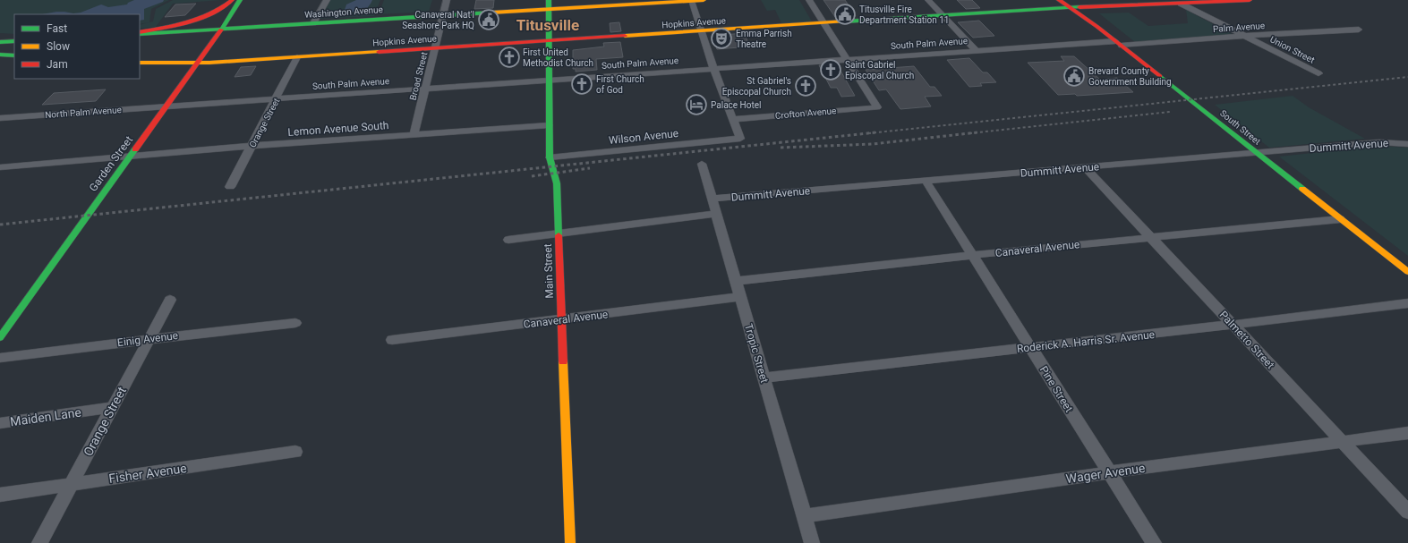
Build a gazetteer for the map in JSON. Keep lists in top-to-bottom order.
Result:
{
  "streets": {
    "main road": [
      "Washington Avenue",
      "Hopkins Avenue",
      "South Street",
      "Garden Street",
      "Main Street"
    ],
    "street": [
      "Palm Avenue",
      "South Palm Avenue",
      "Union Street",
      "Broad Street",
      "North Palm Avenue",
      "Crofton Avenue",
      "Orange Street",
      "Lemon Avenue South",
      "Wilson Avenue",
      "Dummitt Avenue",
      "Canaveral Avenue",
      "Einig Avenue",
      "Palmetto Street",
      "Roderick A. Harris Sr. Avenue",
      "Tropic Street",
      "Pine Street",
      "Maiden Lane",
      "Fisher Avenue",
      "Wager Avenue"
    ]
  },
  "crossings": [
    ["Washington Avenue", "Broad Street"],
    ["Washington Avenue", "Garden Street"],
    ["Washington Avenue", "Main Street"],
    ["Hopkins Avenue", "Union Street"],
    ["Hopkins Avenue", "Broad Street"],
    ["Hopkins Avenue", "Orange Street"],
    ["Hopkins Avenue", "South Street"],
    ["Hopkins Avenue", "Garden Street"],
    ["Hopkins Avenue", "Main Street"],
    ["Palm Avenue", "South Palm Avenue"],
    ["Palm Avenue", "Union Street"],
    ["Palm Avenue", "South Street"],
    ["South Palm Avenue", "Broad Street"],
    ["South Palm Avenue", "North Palm Avenue"],
    ["South Palm Avenue", "Crofton Avenue"],
    ["South Palm Avenue", "Orange Street"],
    ["South Palm Avenue", "South Street"],
    ["South Palm Avenue", "Garden Street"],
    ["South Palm Avenue", "Main Street"],
    ["Broad Street", "Lemon Avenue South"],
    ["North Palm Avenue", "Garden Street"],
    ["Crofton Avenue", "Wilson Avenue"],
    ["Orange Street", "Lemon Avenue South"],
    ["Orange Street", "Einig Avenue"],
    ["Orange Street", "Maiden Lane"],
    ["Orange Street", "Fisher Avenue"],
    ["South Street", "Dummitt Avenue"],
    ["South Street", "Canaveral Avenue"],
    ["Lemon Avenue South", "Garden Street"],
    ["Lemon Avenue South", "Main Street"],
    ["Wilson Avenue", "Main Street"],
    ["Dummitt Avenue", "Palmetto Street"],
    ["Dummitt Avenue", "Tropic Street"],
    ["Dummitt Avenue", "Pine Street"],
    ["Canaveral Avenue", "Main Street"],
    ["Canaveral Avenue", "Palmetto Street"],
    ["Canaveral Avenue", "Tropic Street"],
    ["Canaveral Avenue", "Pine Street"],
    ["Palmetto Street", "Roderick A. Harris Sr. Avenue"],
    ["Palmetto Street", "Wager Avenue"],
    ["Roderick A. Harris Sr. Avenue", "Tropic Street"],
    ["Roderick A. Harris Sr. Avenue", "Pine Street"],
    ["Tropic Street", "Wager Avenue"],
    ["Pine Street", "Wager Avenue"]
  ],
  "districts": ["Titusville"],
  "places": {
    "public building": ["Titusville Fire Department Station 11", "Canaveral Nat'l Seashore Park HQ", "Brevard County Government Building"],
    "theatre": ["Emma Parrish Theatre"],
    "church": [
      "First United Methodist Church",
      "Saint Gabriel Episcopal Church",
      "First Church of God",
      "St Gabriel's Episcopal Church"
    ],
    "hotel": ["Palace Hotel"]
  },
  "legend": ["Fast", "Slow", "Jam"]
}
